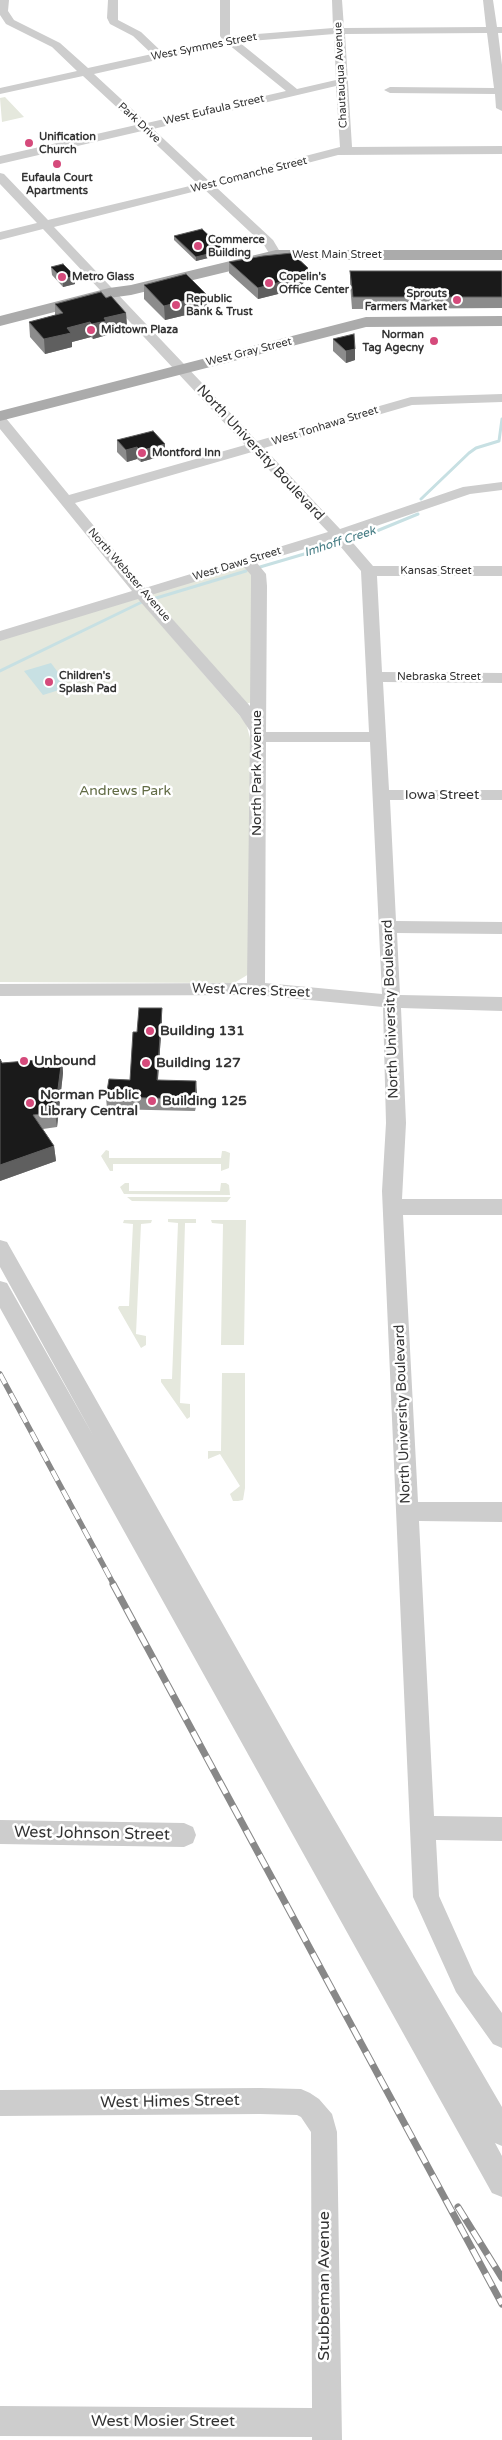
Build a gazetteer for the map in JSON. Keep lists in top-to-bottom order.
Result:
{
  "streets": {
    "main road": ["West Main Street", "West Gray Street"],
    "street": [
      "West Symmes Street",
      "Chautauqua Avenue",
      "West Eufaula Street",
      "Park Drive",
      "West Comanche Street",
      "West Tonhawa Street",
      "North University Boulevard",
      "West Daws Street",
      "Kansas Street",
      "North Webster Avenue",
      "Nebraska Street",
      "North Park Avenue",
      "Iowa Street",
      "West Acres Street",
      "West Johnson Street",
      "West Himes Street",
      "Stubbeman Avenue",
      "West Mosier Street"
    ]
  },
  "crossings": [
    ["West Symmes Street", "Chautauqua Avenue"],
    ["West Symmes Street", "Park Drive"],
    ["Chautauqua Avenue", "West Eufaula Street"],
    ["Chautauqua Avenue", "West Comanche Street"],
    ["West Eufaula Street", "Park Drive"],
    ["Park Drive", "West Comanche Street"],
    ["Park Drive", "West Main Street"],
    ["West Comanche Street", "North University Boulevard"],
    ["West Main Street", "North University Boulevard"],
    ["West Gray Street", "North University Boulevard"],
    ["West Gray Street", "North Webster Avenue"],
    ["West Tonhawa Street", "North University Boulevard"],
    ["West Tonhawa Street", "North Webster Avenue"],
    ["North University Boulevard", "West Daws Street"],
    ["North University Boulevard", "Kansas Street"],
    ["North University Boulevard", "Nebraska Street"],
    ["North University Boulevard", "Iowa Street"],
    ["North University Boulevard", "West Acres Street"],
    ["West Daws Street", "North Webster Avenue"],
    ["West Daws Street", "North Park Avenue"],
    ["North Webster Avenue", "North Park Avenue"],
    ["North Park Avenue", "West Acres Street"],
    ["West Himes Street", "Stubbeman Avenue"],
    ["Stubbeman Avenue", "West Mosier Street"]
  ],
  "water": ["Imhoff Creek"],
  "parks": ["Andrews Park"],
  "places": [
    "Unification Church",
    "Eufaula Court Apartments",
    "Commerce Building",
    "Metro Glass",
    "Copelin's Office Center",
    "Sprouts Farmers Market",
    "Republic Bank & Trust",
    "Midtown Plaza",
    "Norman Tag Agecny",
    "Montford Inn",
    "Children's Splash Pad",
    "Building 131",
    "Unbound",
    "Building 127",
    "Building 125",
    "Norman Public Library Central"
  ]
}
